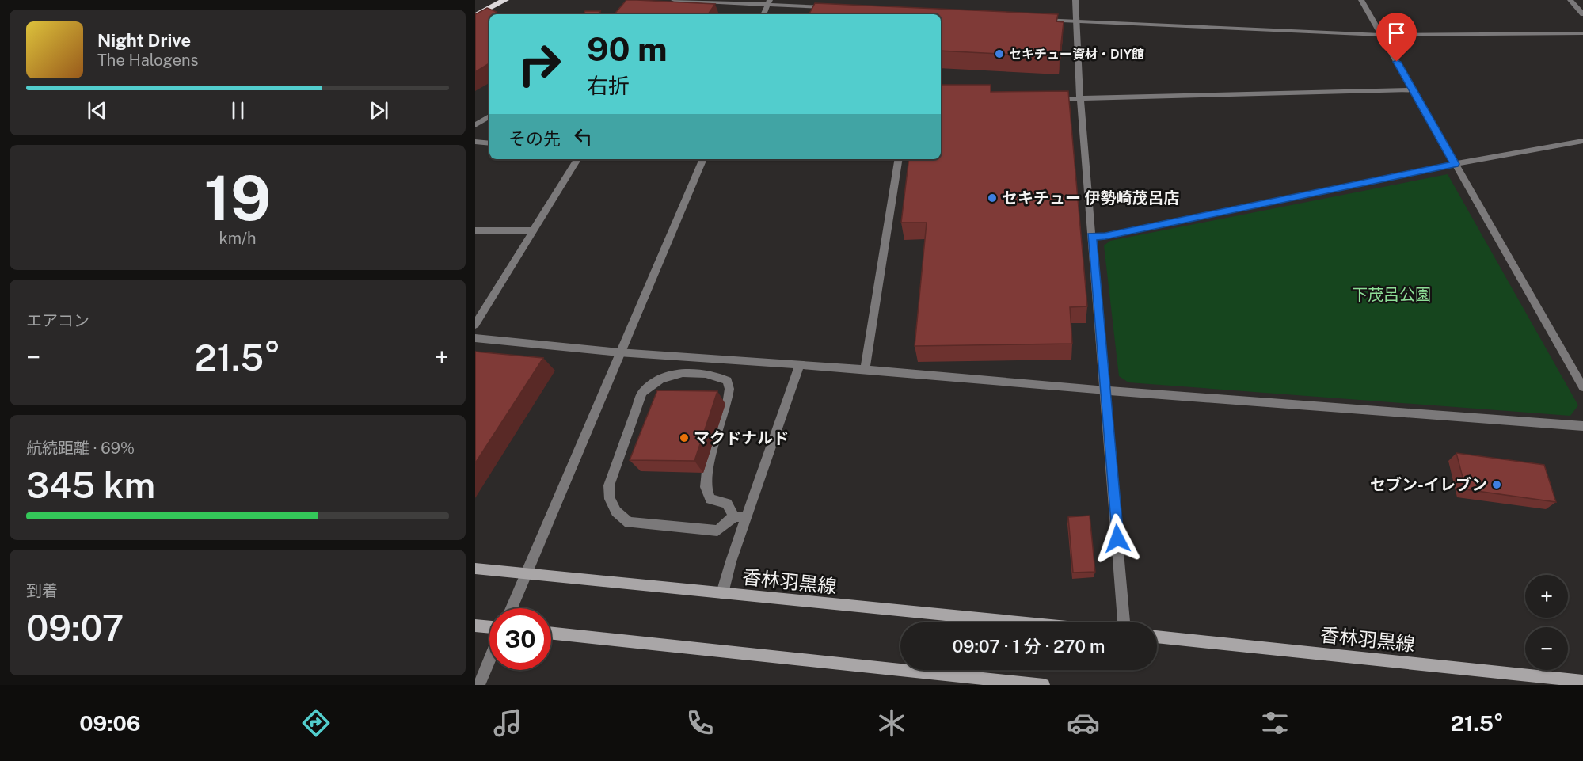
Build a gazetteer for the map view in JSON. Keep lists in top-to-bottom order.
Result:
{
  "streets": {
    "main road": ["香林羽黒線"]
  },
  "parks": ["下茂呂公園"],
  "places": [
    "セキチュー資材・DIY館",
    "セキチュー 伊勢崎茂呂店",
    "マクドナルド",
    "セブン-イレブン"
  ],
  "page": {
    "turn": ["90 m", "右折"],
    "song": ["Night Drive", "The Halogens"],
    "then": "その先",
    "tile": [
      ["19", "km/h"],
      "エアコン",
      ["航続距離 · 69%", "345 km"],
      ["到着", "09:07"]
    ],
    "heat": ["−", "21.5°", "+"],
    "map_buttons": ["+", "−"],
    "limit": "30",
    "trip": "09:07 · 1 分 · 270 m",
    "tabs": ["09:06", "21.5°"]
  }
}
